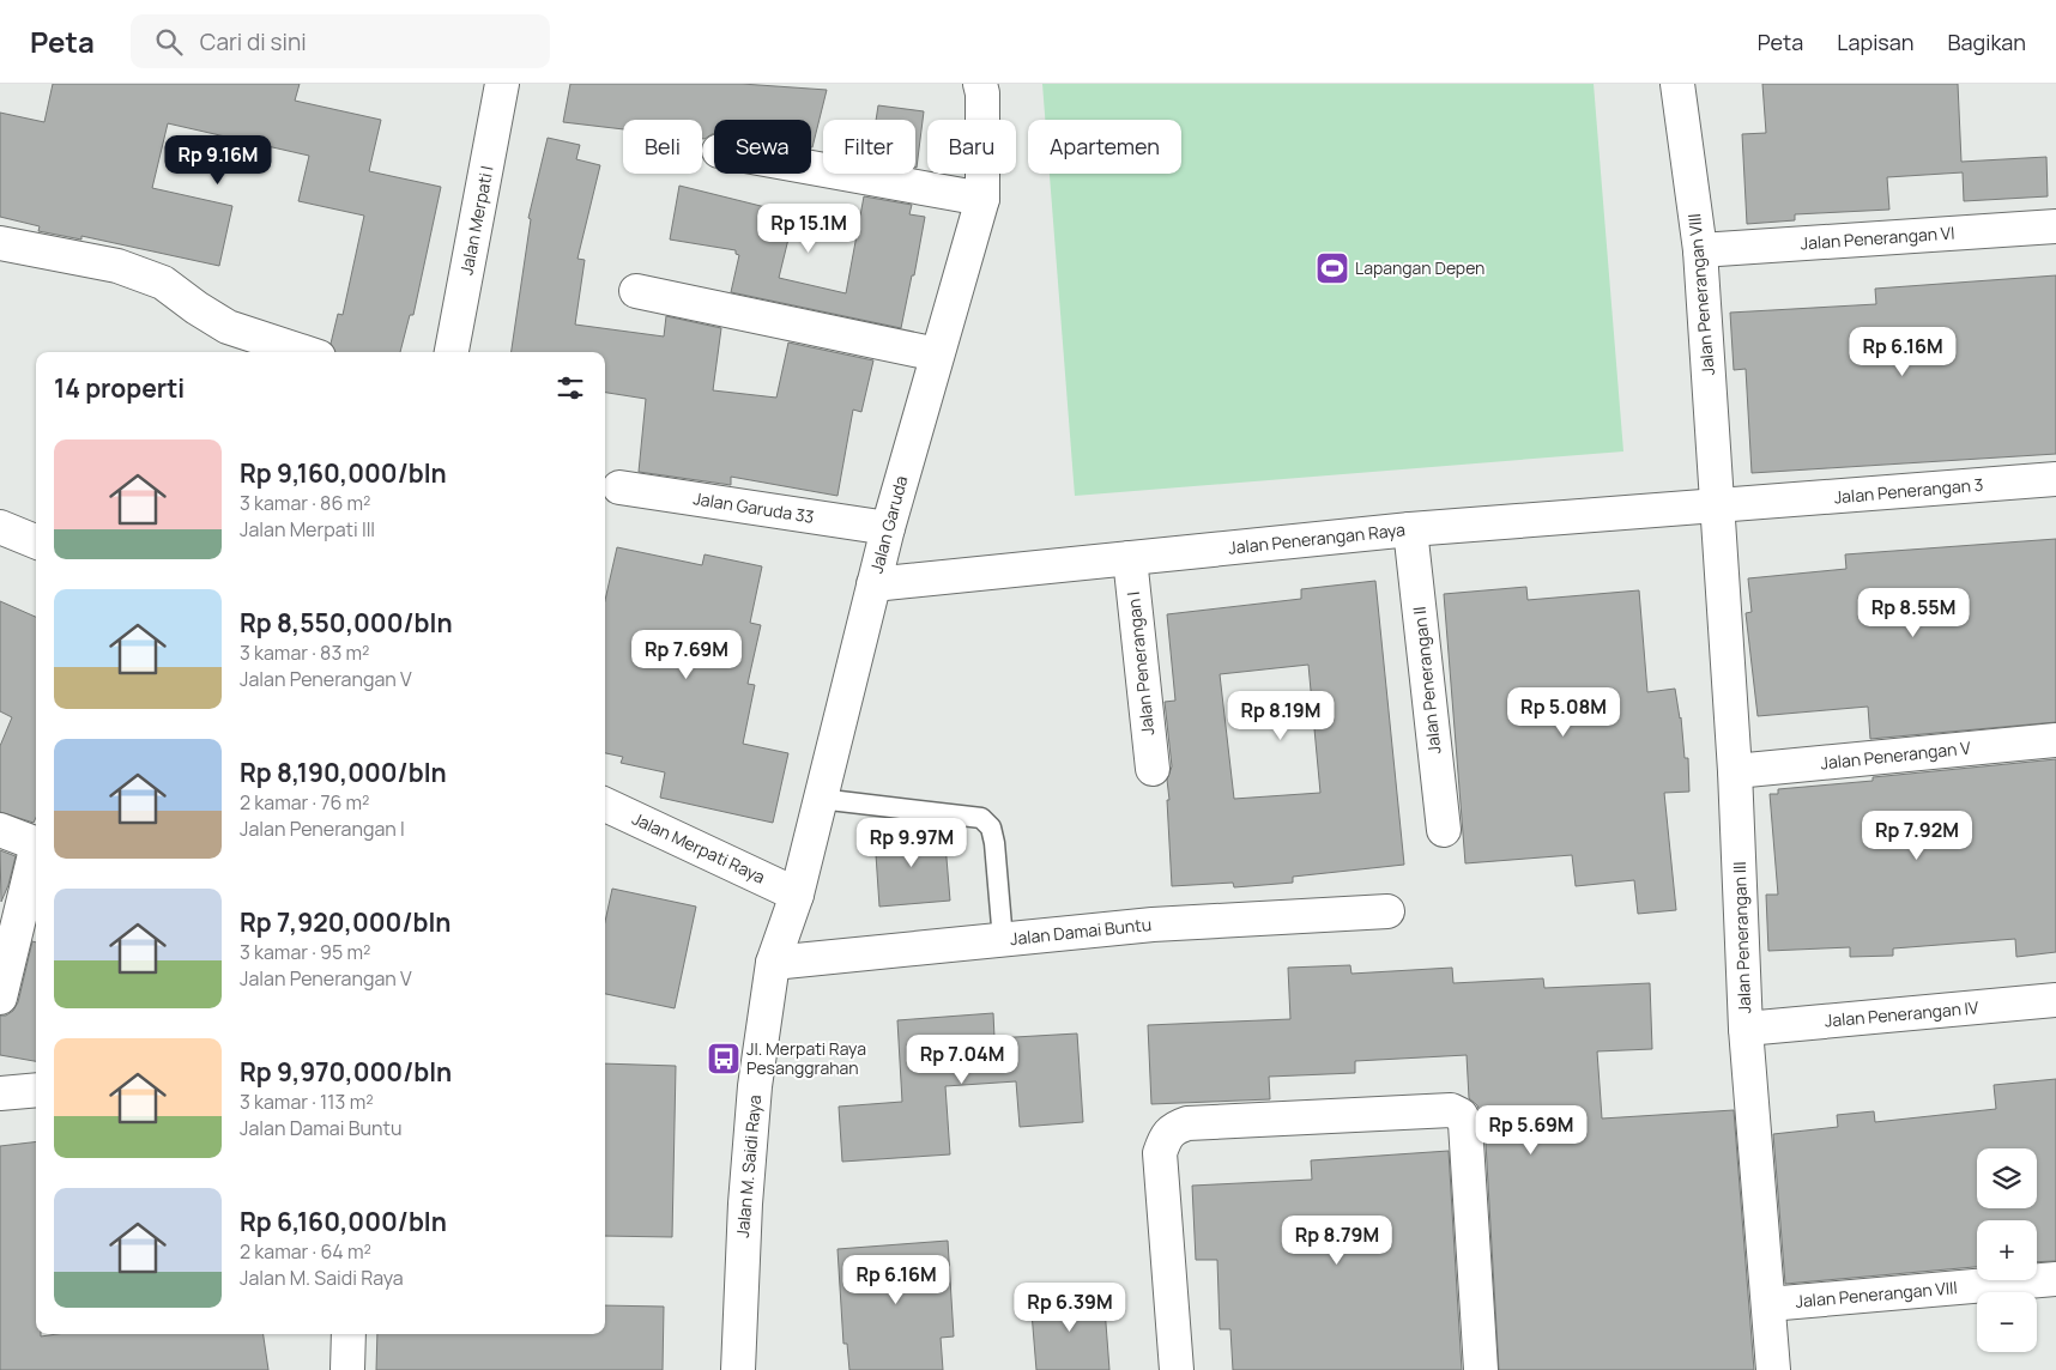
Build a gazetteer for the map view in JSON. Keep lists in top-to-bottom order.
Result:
{
  "streets": {
    "street": [
      "Jalan Merpati I",
      "Jalan Penerangan VI",
      "Jalan Penerangan VIII",
      "Jalan Penerangan 3",
      "Jalan Garuda 33",
      "Jalan Garuda",
      "Jalan Penerangan Raya",
      "Jalan Penerangan I",
      "Jalan Penerangan II",
      "Jalan Penerangan V",
      "Jalan Merpati Raya",
      "Jalan Damai Buntu",
      "Jalan Penerangan III",
      "Jalan Penerangan IV",
      "Jalan M. Saidi Raya"
    ]
  },
  "crossings": [
    ["Jalan Penerangan VI", "Jalan Penerangan VIII"],
    ["Jalan Penerangan VIII", "Jalan Penerangan Raya"],
    ["Jalan Penerangan VIII", "Jalan Penerangan III"],
    ["Jalan Penerangan 3", "Jalan Penerangan Raya"],
    ["Jalan Garuda 33", "Jalan Garuda"],
    ["Jalan Garuda", "Jalan Penerangan Raya"],
    ["Jalan Garuda", "Jalan Merpati Raya"],
    ["Jalan Garuda", "Jalan Damai Buntu"],
    ["Jalan Garuda", "Jalan M. Saidi Raya"],
    ["Jalan Penerangan Raya", "Jalan Penerangan I"],
    ["Jalan Penerangan Raya", "Jalan Penerangan II"],
    ["Jalan Penerangan Raya", "Jalan Penerangan III"],
    ["Jalan Penerangan V", "Jalan Penerangan III"],
    ["Jalan Damai Buntu", "Jalan M. Saidi Raya"],
    ["Jalan Penerangan III", "Jalan Penerangan IV"]
  ],
  "places": {
    "sports": ["Lapangan Depen"],
    "bus stop": ["Jl. Merpati Raya Pesanggrahan"]
  },
  "page": {
    "header": "Peta",
    "search": "Cari di sini",
    "nav": ["Peta", "Lapisan", "Bagikan"],
    "chip": [
      "Beli",
      "Sewa",
      "Filter",
      "Baru",
      "Apartemen"
    ],
    "price": [
      "Rp 9.16M",
      "Rp 15.1M",
      "Rp 6.16M",
      "Rp 8.55M",
      "Rp 7.69M",
      "Rp 5.08M",
      "Rp 8.19M",
      "Rp 7.92M",
      "Rp 9.97M",
      "Rp 7.04M",
      "Rp 5.69M",
      "Rp 8.79M",
      "Rp 6.16M",
      "Rp 6.39M"
    ],
    "heading": "14 properti",
    "list": [
      {
        "name": "Rp 9,160,000/bln",
        "note": "3 kamar · 86 m² · Jalan Merpati III"
      },
      {
        "name": "Rp 8,550,000/bln",
        "note": "3 kamar · 83 m² · Jalan Penerangan V"
      },
      {
        "name": "Rp 8,190,000/bln",
        "note": "2 kamar · 76 m² · Jalan Penerangan I"
      },
      {
        "name": "Rp 7,920,000/bln",
        "note": "3 kamar · 95 m² · Jalan Penerangan V"
      },
      {
        "name": "Rp 9,970,000/bln",
        "note": "3 kamar · 113 m² · Jalan Damai Buntu"
      },
      {
        "name": "Rp 6,160,000/bln",
        "note": "2 kamar · 64 m² · Jalan M. Saidi Raya"
      }
    ],
    "map_buttons": ["+", "−"]
  }
}
